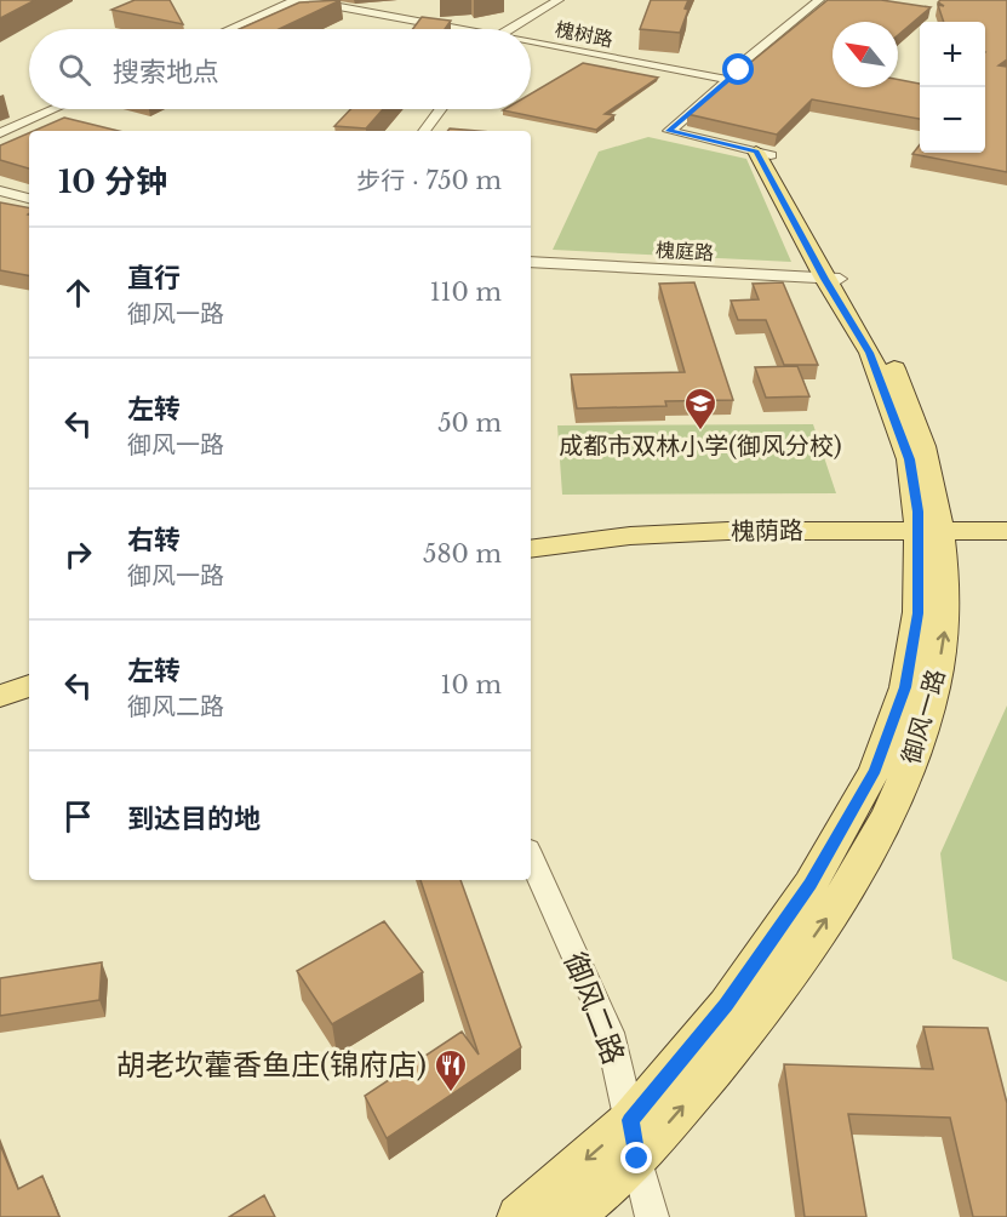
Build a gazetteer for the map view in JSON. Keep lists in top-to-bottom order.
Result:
{
  "streets": {
    "main road": ["槐荫路", "御风一路"],
    "street": ["槐树路", "槐庭路", "御风二路"]
  },
  "crossings": [
    ["槐树路", "御风一路"],
    ["槐庭路", "御风一路"],
    ["槐荫路", "御风一路"],
    ["御风一路", "御风二路"]
  ],
  "places": {
    "school or university": ["成都市双林小学(御风分校)"],
    "restaurant": ["胡老坎藿香鱼庄(锦府店)"]
  },
  "north": "top left",
  "page": {
    "map_buttons": ["+", "−"],
    "search": "搜索地点",
    "heading": ["10 分钟", "步行 · 750 m"],
    "list": [
      ["直行", "御风一路", "110 m"],
      ["左转", "御风一路", "50 m"],
      ["右转", "御风一路", "580 m"],
      ["左转", "御风二路", "10 m"],
      "到达目的地"
    ]
  }
}
